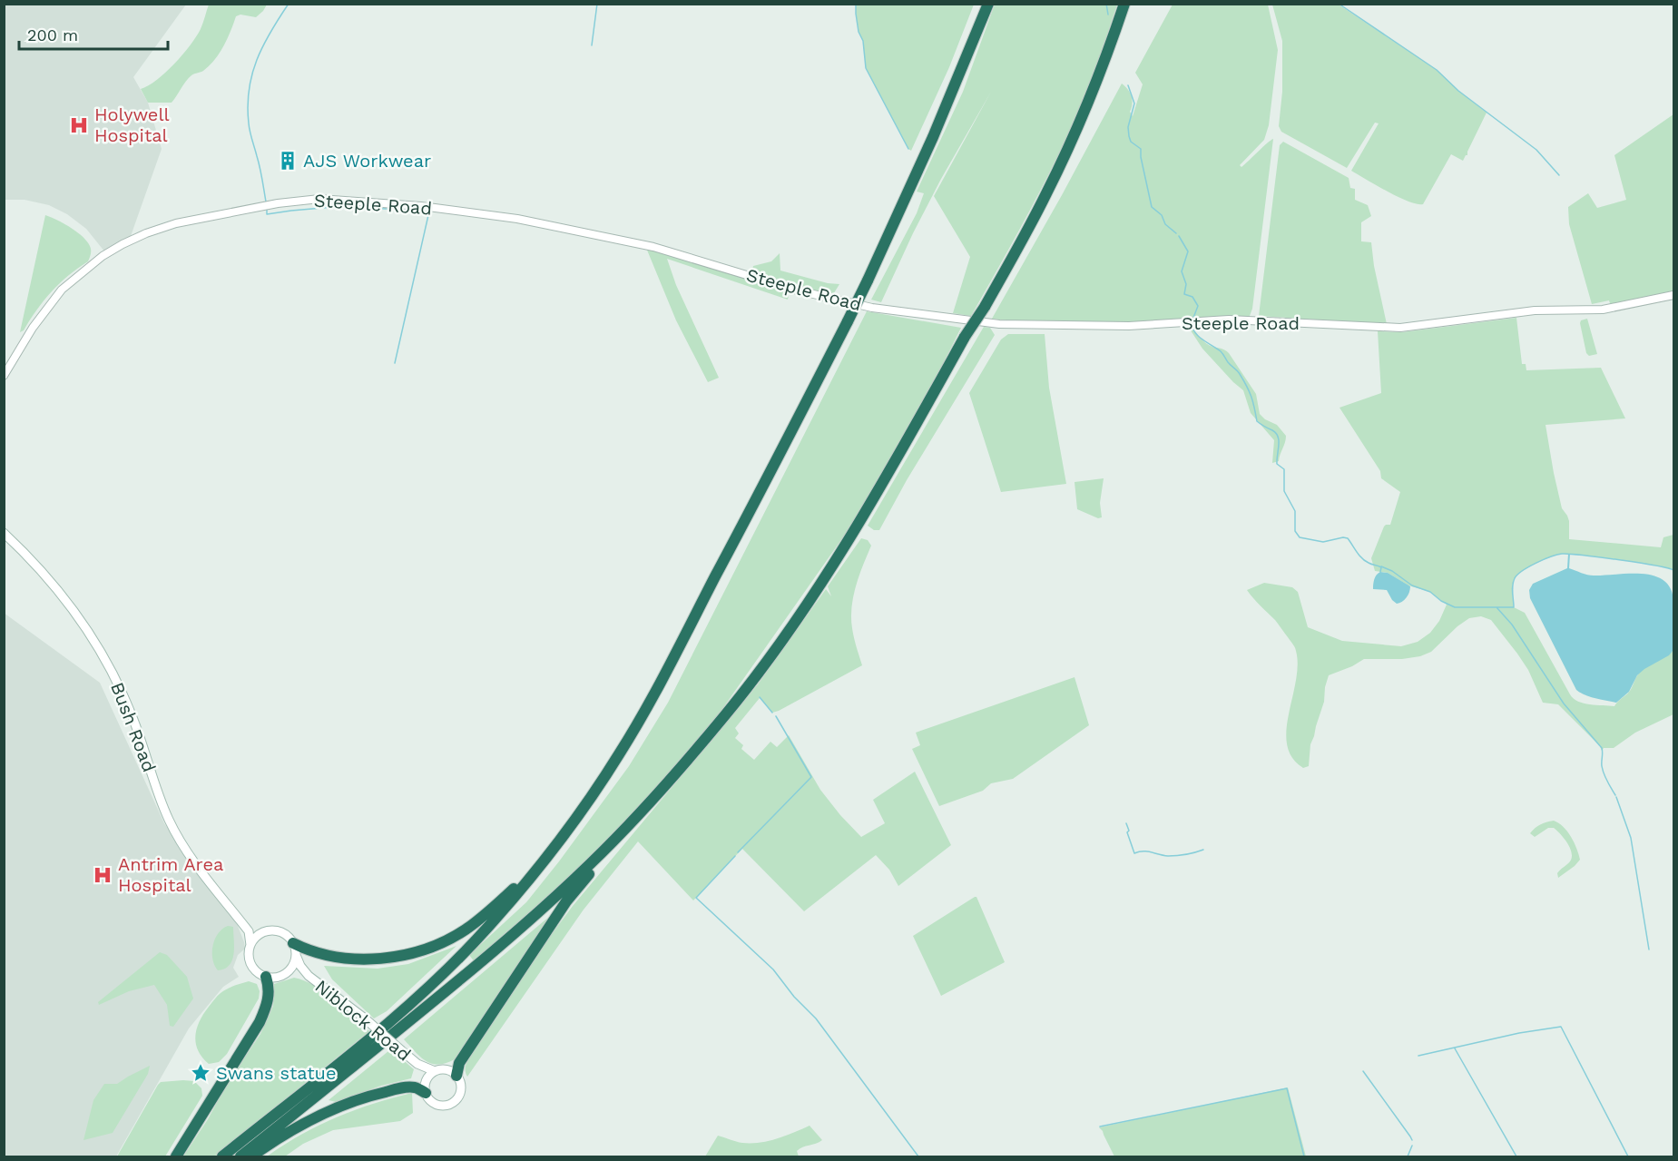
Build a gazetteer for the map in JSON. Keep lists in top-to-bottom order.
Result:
{
  "streets": {
    "main road": ["Bush Road", "Niblock Road"],
    "street": ["Steeple Road"]
  },
  "crossings": [
    ["Bush Road", "Niblock Road"]
  ],
  "places": {
    "hospital": ["Holywell Hospital", "Antrim Area Hospital"],
    "building": ["AJS Workwear"],
    "place": ["Swans statue"]
  },
  "scale_bar": "200 m"
}
